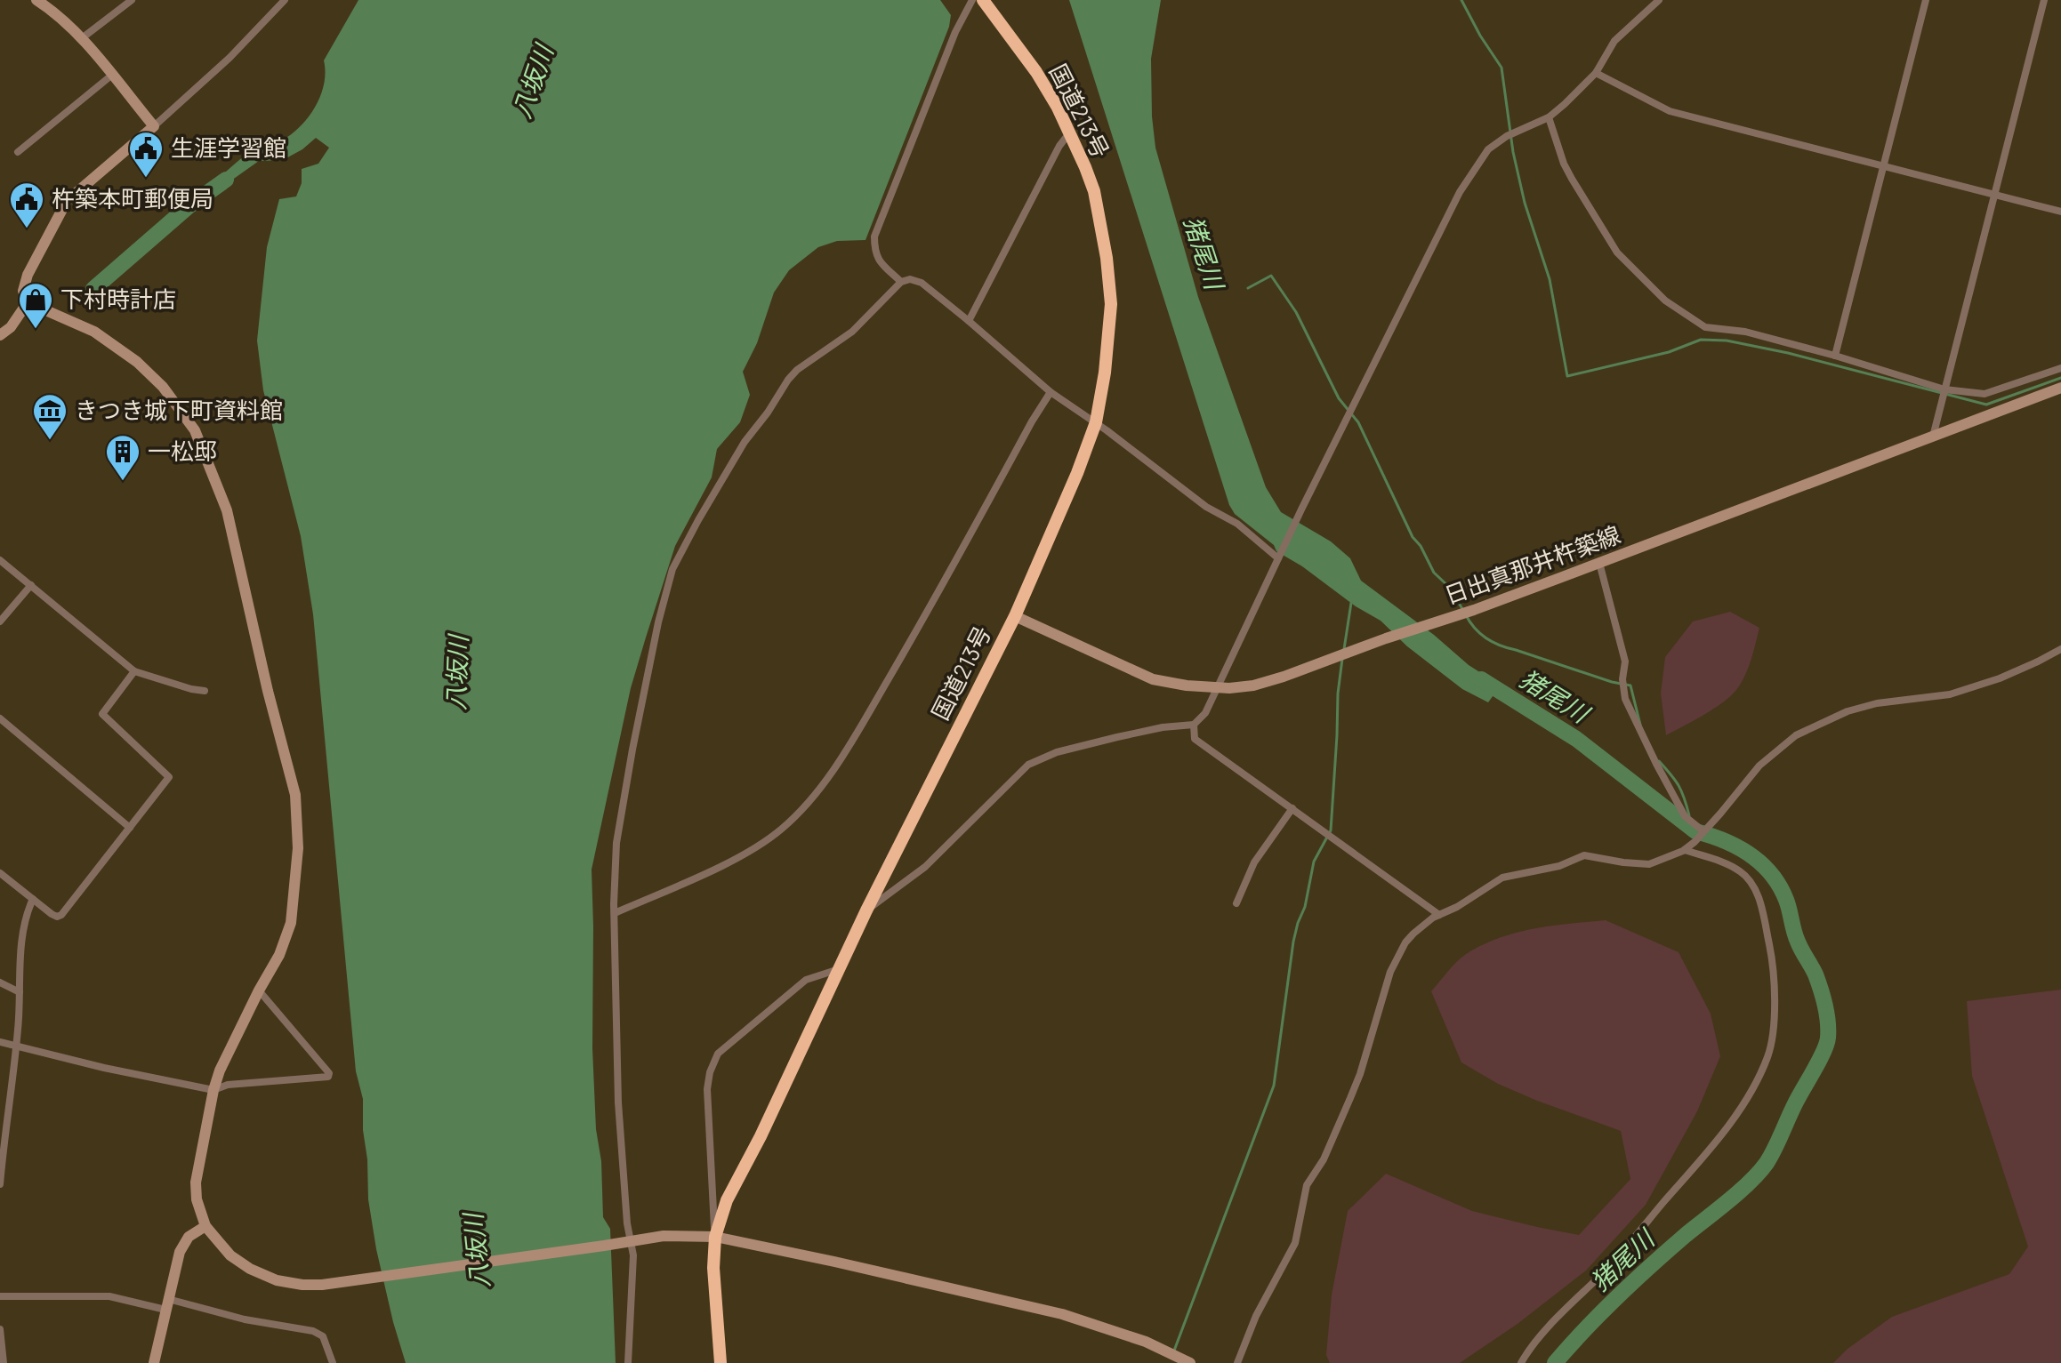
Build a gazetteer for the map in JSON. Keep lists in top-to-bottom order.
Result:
{
  "streets": {
    "highway": ["国道213号"],
    "street": ["日出真那井杵築線"]
  },
  "crossings": [
    ["国道213号", "日出真那井杵築線"]
  ],
  "water": ["八坂川", "猪尾川"],
  "places": {
    "public building": ["生涯学習館", "杵築本町郵便局"],
    "shop": ["下村時計店"],
    "museum": ["きつき城下町資料館"],
    "building": ["一松邸"]
  }
}
